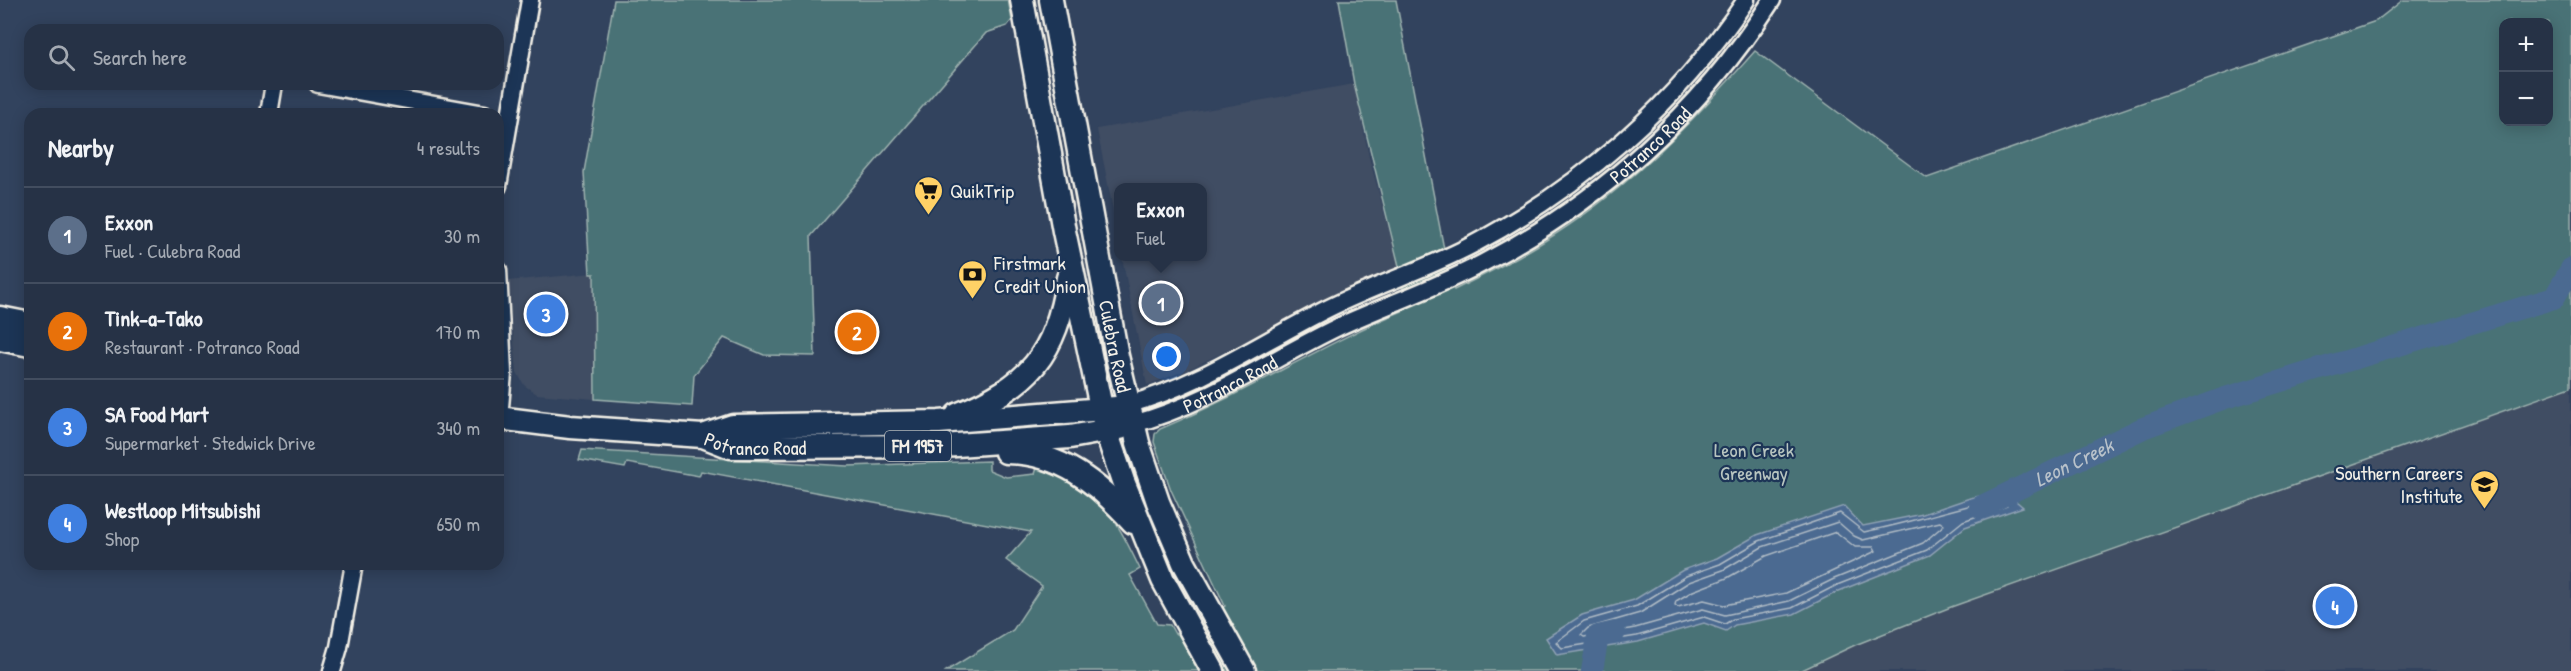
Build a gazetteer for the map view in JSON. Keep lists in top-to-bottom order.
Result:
{
  "streets": {
    "main road": ["Potranco Road", "Culebra Road", "FM 1957"]
  },
  "crossings": [
    ["Potranco Road", "Culebra Road"],
    ["Potranco Road", "FM 1957"]
  ],
  "water": ["Leon Creek"],
  "parks": ["Leon Creek Greenway"],
  "places": {
    "supermarket": ["QuikTrip"],
    "bank": ["Firstmark Credit Union"],
    "school or university": ["Southern Careers Institute"]
  },
  "page": {
    "map_buttons": ["+", "−"],
    "search": "Search here",
    "heading": ["Nearby", "4 results"],
    "popup": ["Exxon", "Fuel"],
    "list": [
      {
        "mark": "1",
        "name": "Exxon",
        "note": "Fuel · Culebra Road",
        "value": "30 m"
      },
      {
        "mark": "2",
        "name": "Tink-a-Tako",
        "note": "Restaurant · Potranco Road",
        "value": "170 m"
      },
      {
        "mark": "3",
        "name": "SA Food Mart",
        "note": "Supermarket · Stedwick Drive",
        "value": "340 m"
      },
      {
        "mark": "4",
        "name": "Westloop Mitsubishi",
        "note": "Shop",
        "value": "650 m"
      }
    ],
    "pins": [
      "1",
      "3",
      "2",
      "4"
    ]
  }
}
